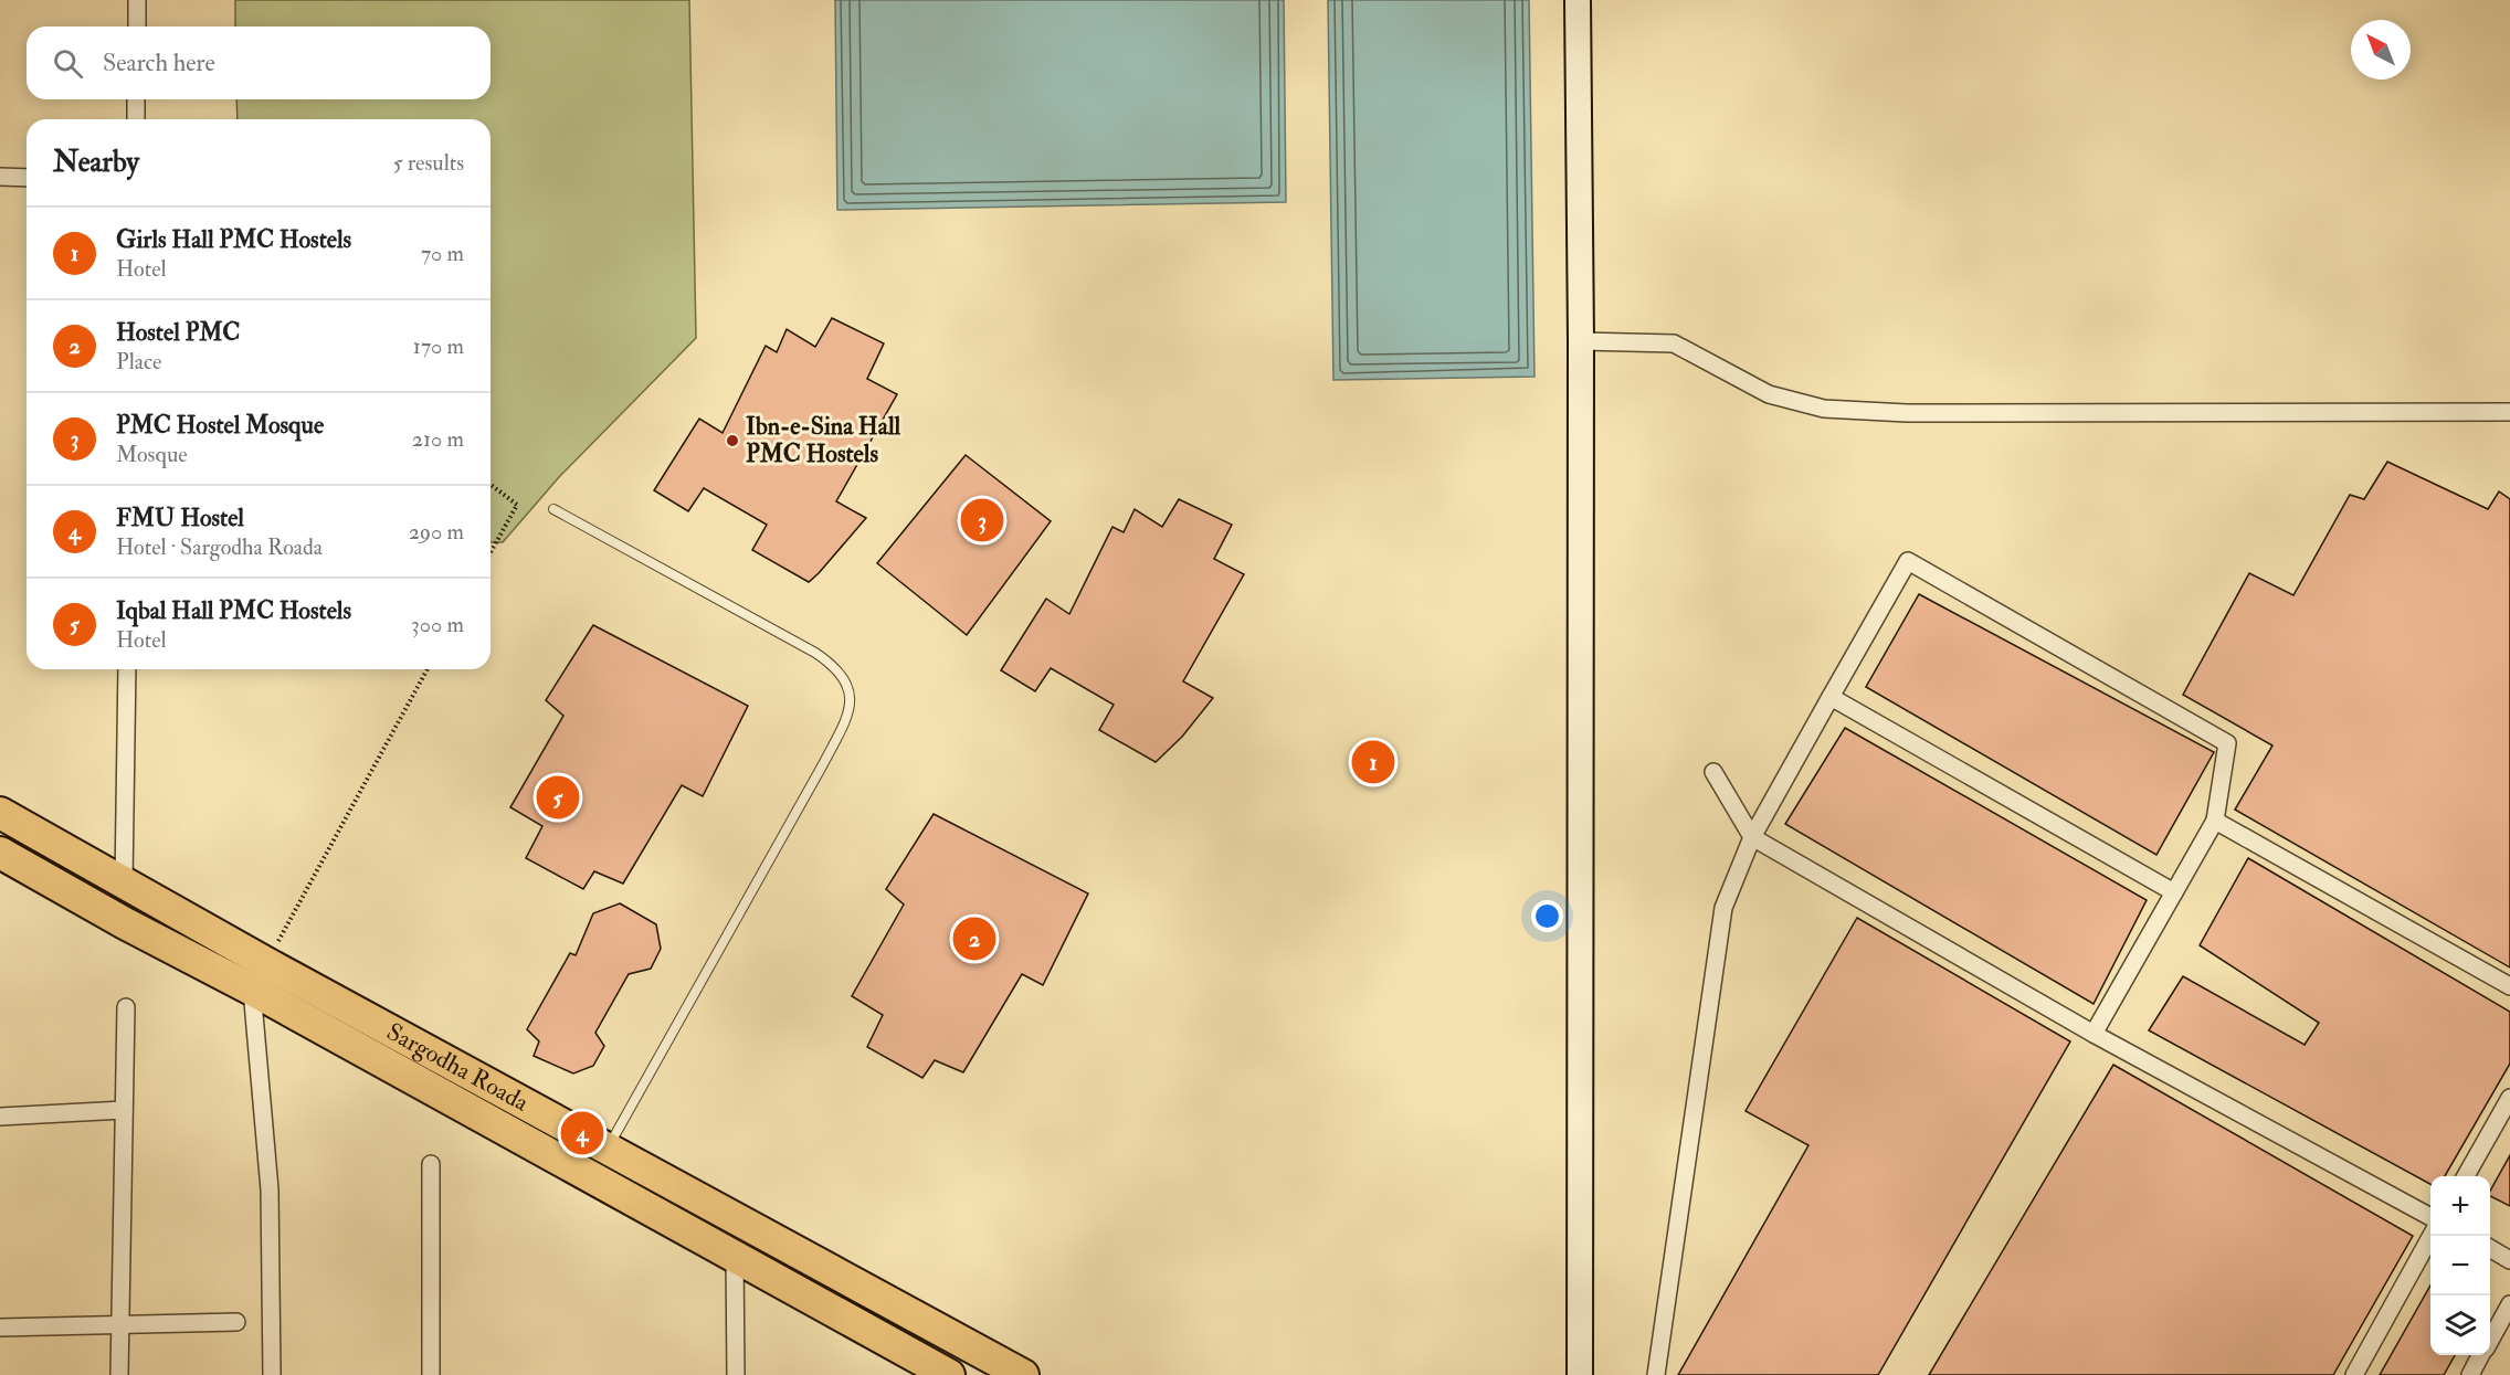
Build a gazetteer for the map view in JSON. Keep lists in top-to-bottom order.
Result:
{
  "streets": {
    "highway": ["Sargodha Roada"]
  },
  "places": ["Ibn-e-Sina Hall PMC Hostels"],
  "north": "top left",
  "page": {
    "search": "Search here",
    "heading": ["Nearby", "5 results"],
    "list": [
      {
        "mark": "1",
        "name": "Girls Hall PMC Hostels",
        "note": "Hotel",
        "value": "70 m"
      },
      {
        "mark": "2",
        "name": "Hostel PMC",
        "note": "Place",
        "value": "170 m"
      },
      {
        "mark": "3",
        "name": "PMC Hostel Mosque",
        "note": "Mosque",
        "value": "210 m"
      },
      {
        "mark": "4",
        "name": "FMU Hostel",
        "note": "Hotel · Sargodha Roada",
        "value": "290 m"
      },
      {
        "mark": "5",
        "name": "Iqbal Hall PMC Hostels",
        "note": "Hotel",
        "value": "300 m"
      }
    ],
    "pins": [
      "3",
      "1",
      "5",
      "2",
      "4"
    ],
    "map_buttons": ["+", "−"]
  }
}
